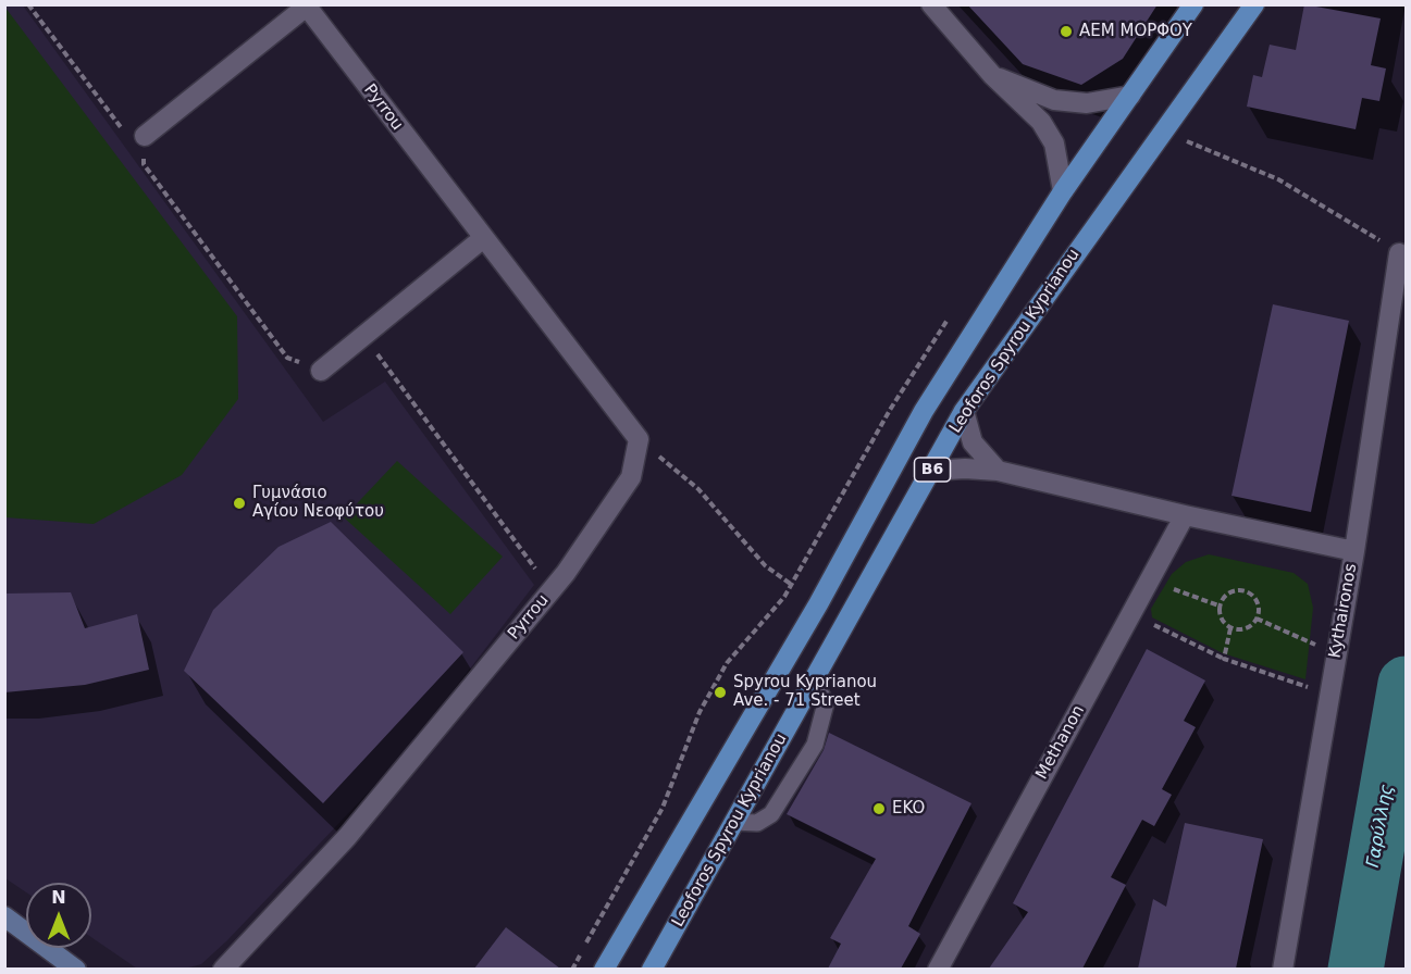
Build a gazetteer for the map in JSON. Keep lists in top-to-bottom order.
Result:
{
  "streets": {
    "main road": ["Leoforos Spyrou Kyprianou", "B6"],
    "street": ["Pyrrou", "Kythaironos", "Methanon"]
  },
  "water": ["Γαρύλλης"],
  "places": [
    "ΑΕΜ ΜΟΡΦΟΥ",
    "Γυμνάσιο Αγίου Νεοφύτου",
    "Spyrou Kyprianou Ave. - 71 Street",
    "EKO"
  ],
  "north": "top"
}
